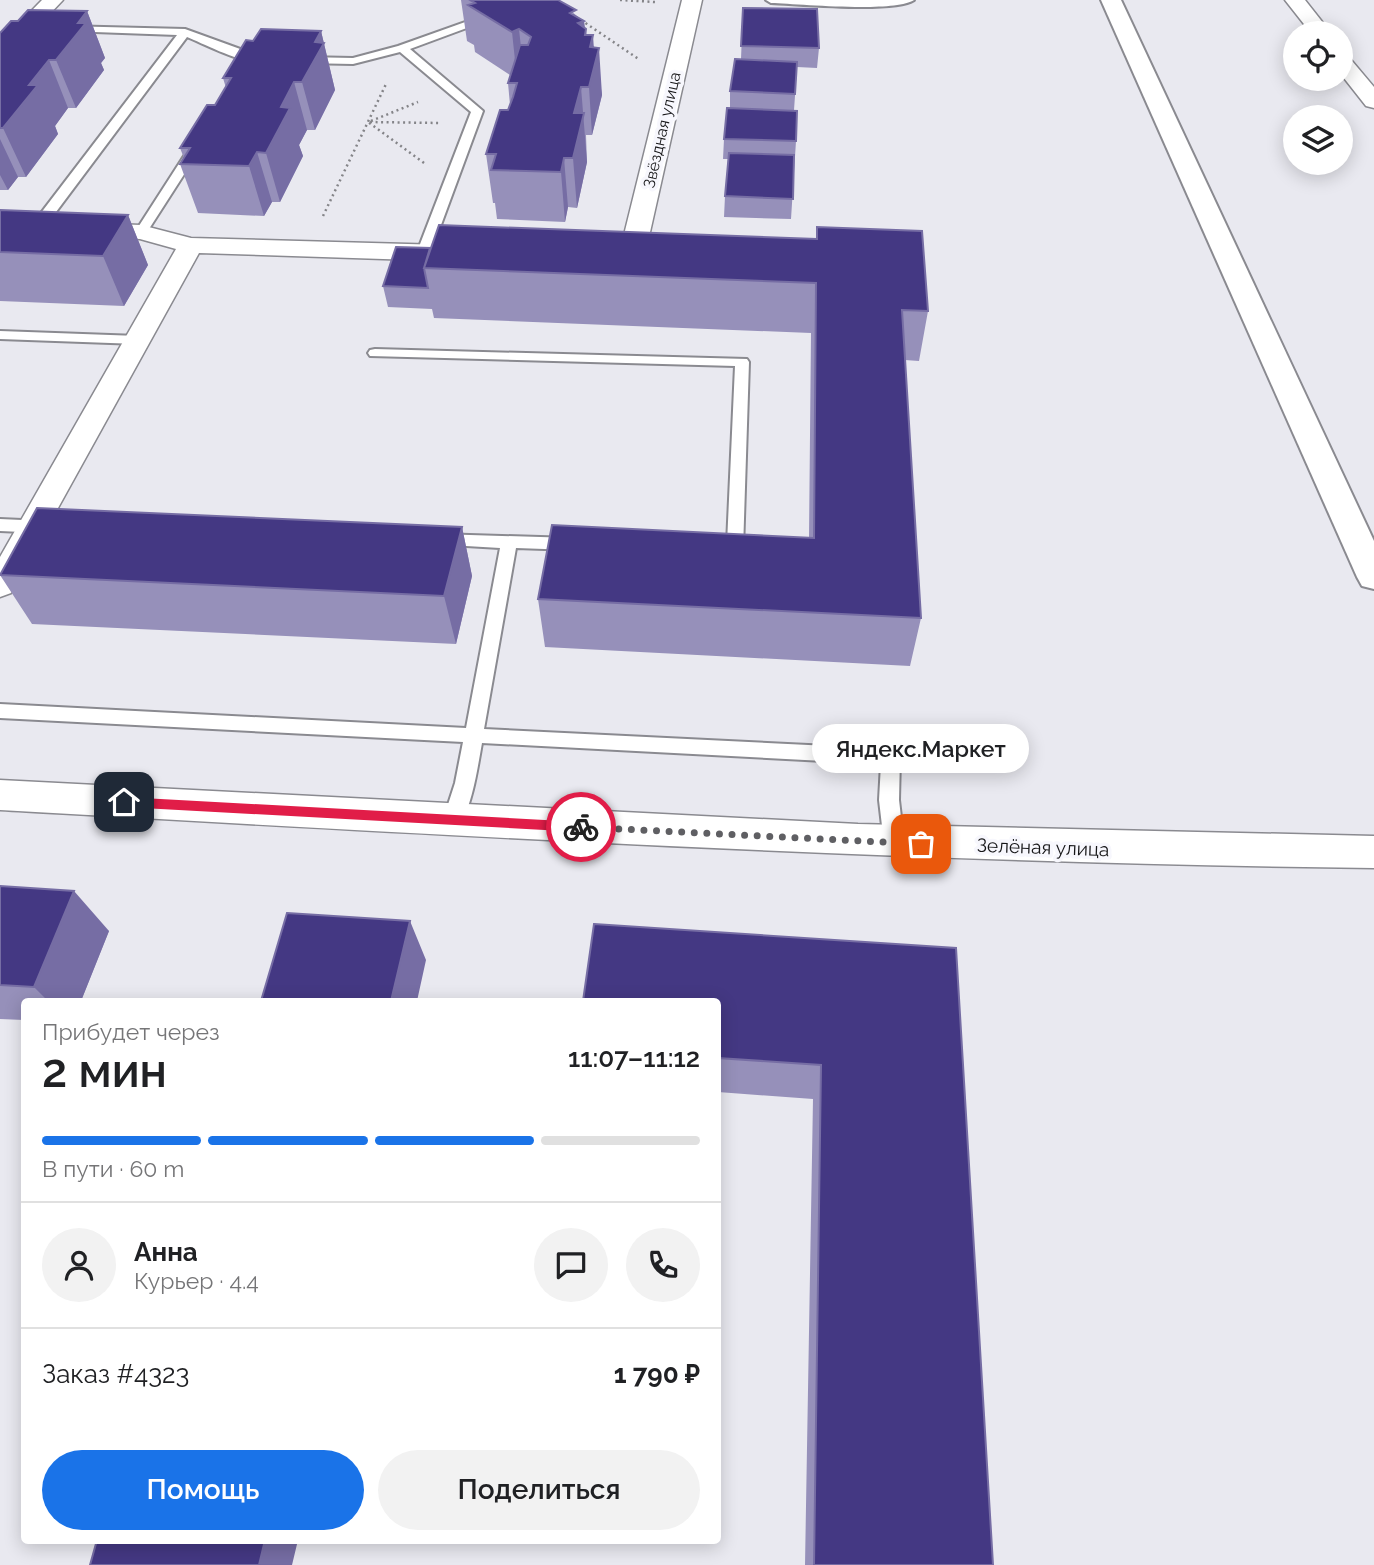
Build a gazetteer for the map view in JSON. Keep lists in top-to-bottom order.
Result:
{
  "streets": {
    "street": ["Звёздная улица", "Зелёная улица"]
  },
  "places": ["Яндекс.Маркет"],
  "page": {
    "bubble": "Яндекс.Маркет",
    "heading": ["2 мин", "Прибудет через", "11:07–11:12"],
    "panel": [
      "Анна",
      "Курьер · 4.4",
      "Заказ #4323",
      "1 790 ₽"
    ],
    "bar": "В пути · 60 m",
    "buttons": ["Помощь", "Поделиться"]
  }
}
